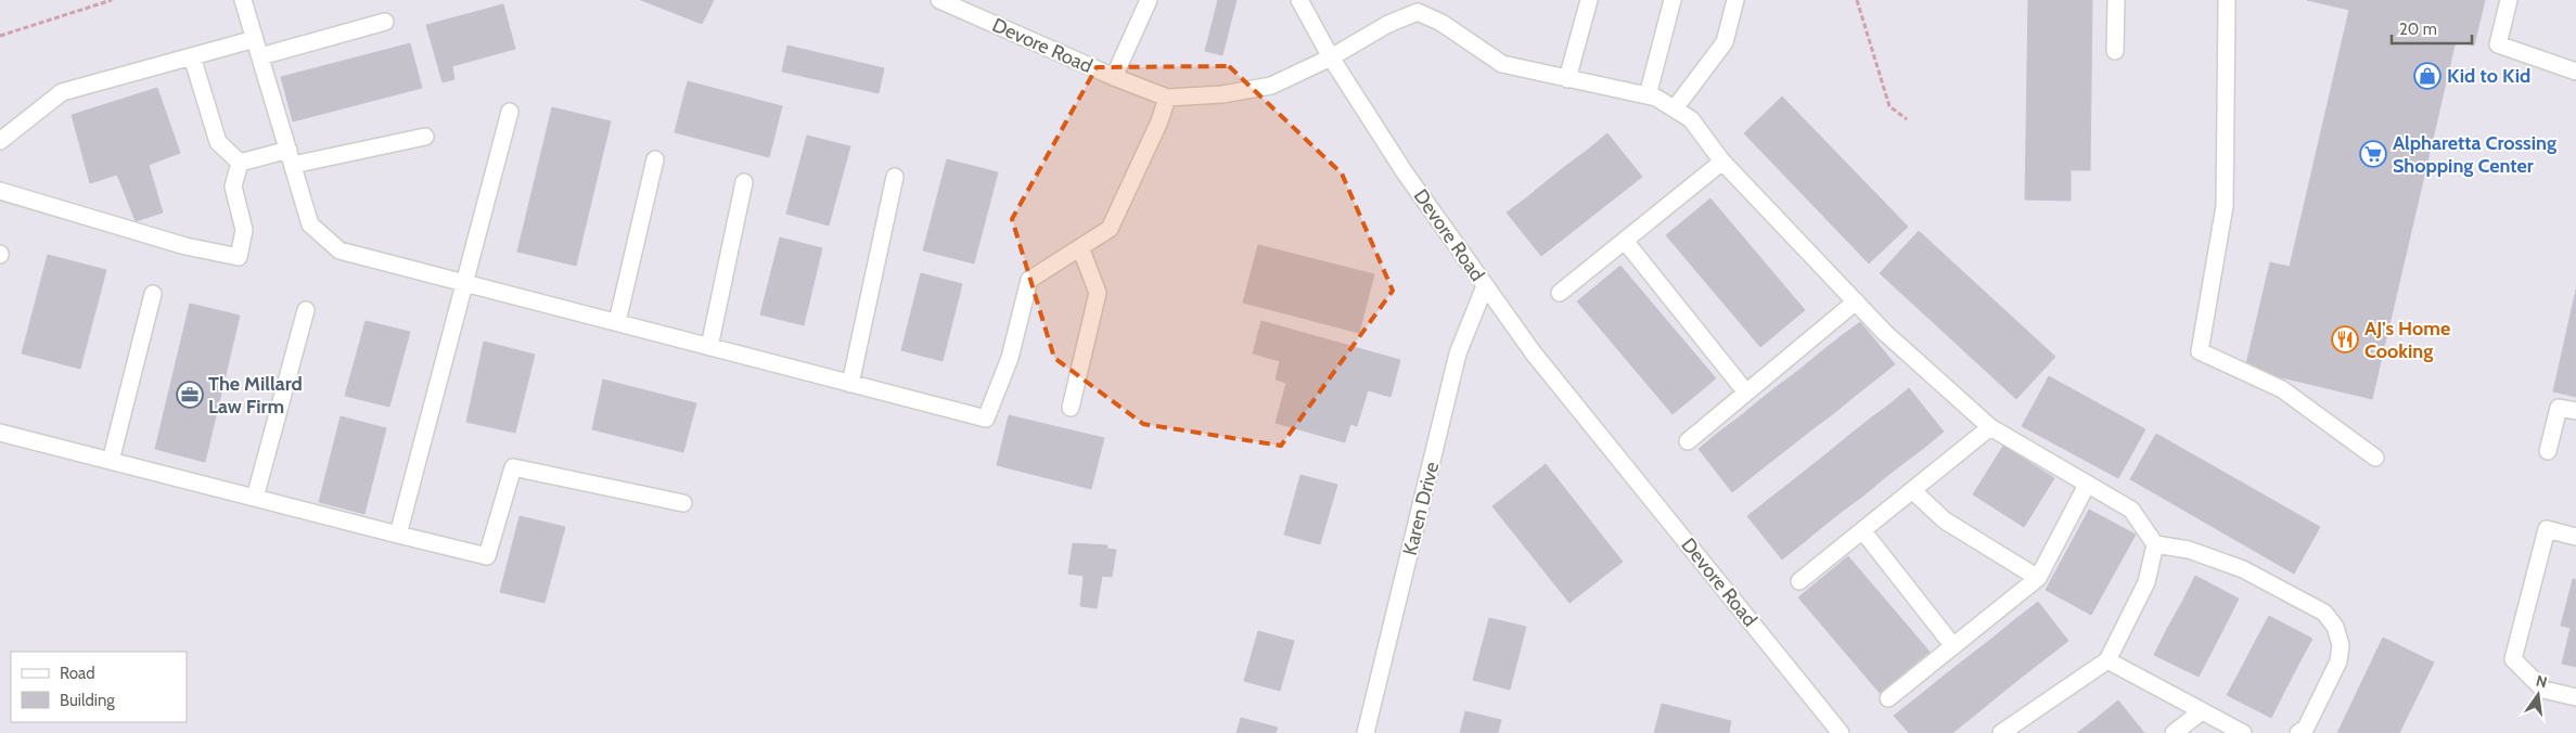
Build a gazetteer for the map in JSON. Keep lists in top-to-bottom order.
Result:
{
  "streets": {
    "street": ["Devore Road", "Karen Drive"]
  },
  "crossings": [
    ["Devore Road", "Karen Drive"]
  ],
  "places": {
    "shop": ["Kid to Kid"],
    "supermarket": ["Alpharetta Crossing Shopping Center"],
    "restaurant": ["AJ's Home Cooking"],
    "office": ["The Millard Law Firm"]
  },
  "legend": ["Road", "Building"],
  "scale_bar": "20 m",
  "north": "top"
}
